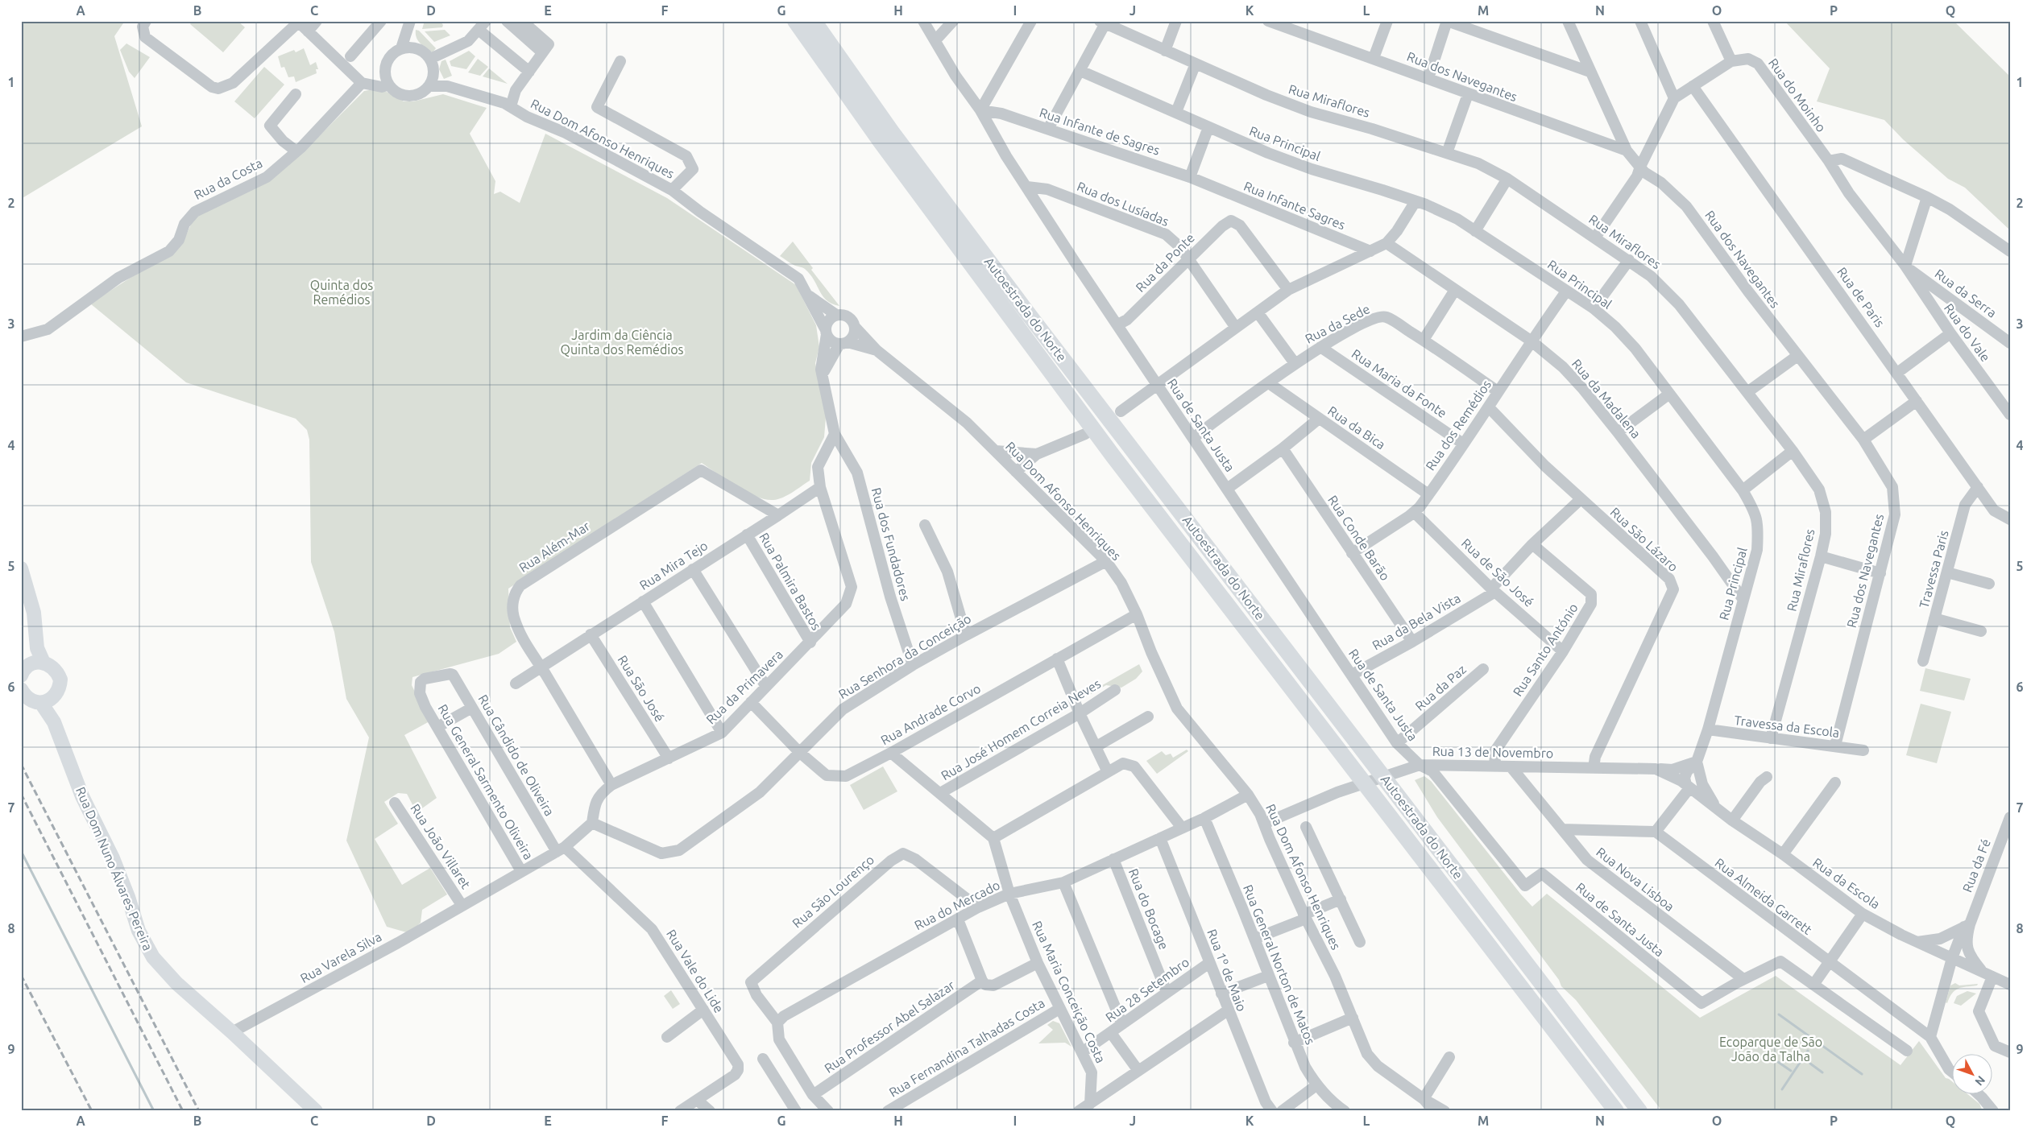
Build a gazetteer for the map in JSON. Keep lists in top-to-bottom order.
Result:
{
  "streets": {
    "highway": ["Autoestrada do Norte"],
    "main road": ["Rua Dom Nuno Álvares Pereira"],
    "street": [
      "Rua dos Navegantes",
      "Rua do Moinho",
      "Rua Miraflores",
      "Rua Infante de Sagres",
      "Rua Dom Afonso Henriques",
      "Rua Principal",
      "Rua da Costa",
      "Rua dos Lusíadas",
      "Rua Infante Sagres",
      "Rua da Ponte",
      "Rua da Serra",
      "Rua de Paris",
      "Rua da Sede",
      "Rua do Vale",
      "Rua Maria da Fonte",
      "Rua da Madalena",
      "Rua de Santa Justa",
      "Rua dos Remédios",
      "Rua da Bica",
      "Rua Conde Barão",
      "Rua São Lázaro",
      "Rua dos Fundadores",
      "Rua Além-Mar",
      "Rua Mira Tejo",
      "Travessa Paris",
      "Rua de São José",
      "Rua Palmira Bastos",
      "Rua da Bela Vista",
      "Rua Santo António",
      "Rua Senhora da Conceição",
      "Rua da Primavera",
      "Rua da Paz",
      "Rua São José",
      "Rua Andrade Corvo",
      "Travessa da Escola",
      "Rua José Homem Correia Neves",
      "Rua 13 de Novembro",
      "Rua Cândido de Oliveira",
      "Rua General Sarmento Oliveira",
      "Rua João Villaret",
      "Rua da Fé",
      "Rua Nova Lisboa",
      "Rua da Escola",
      "Rua São Lourenço",
      "Rua Almeida Garrett",
      "Rua do Mercado",
      "Rua do Bocage",
      "Rua Varela Silva",
      "Rua General Norton de Matos",
      "Rua 1º de Maio",
      "Rua Vale do Lide",
      "Rua 28 Setembro",
      "Rua Maria Conceição Costa",
      "Rua Professor Abel Salazar",
      "Rua Fernandina Talhadas Costa"
    ]
  },
  "crossings": [
    ["Rua dos Navegantes", "Travessa da Escola"],
    ["Rua do Moinho", "Rua da Serra"],
    ["Rua do Moinho", "Rua do Vale"],
    ["Rua Miraflores", "Travessa da Escola"],
    ["Rua Infante de Sagres", "Rua Infante Sagres"],
    ["Rua Infante de Sagres", "Rua de Santa Justa"],
    ["Rua Dom Afonso Henriques", "Rua da Costa"],
    ["Rua Dom Afonso Henriques", "Rua Senhora da Conceição"],
    ["Rua Dom Afonso Henriques", "Rua Andrade Corvo"],
    ["Rua Dom Afonso Henriques", "Rua 13 de Novembro"],
    ["Rua Dom Afonso Henriques", "Rua do Mercado"],
    ["Rua Principal", "Rua da Madalena"],
    ["Rua Principal", "Rua dos Remédios"],
    ["Rua Principal", "Travessa da Escola"],
    ["Rua Principal", "Rua 13 de Novembro"],
    ["Rua Principal", "Rua da Escola"],
    ["Rua dos Lusíadas", "Rua da Ponte"],
    ["Rua dos Lusíadas", "Rua de Santa Justa"],
    ["Rua da Ponte", "Rua de Santa Justa"],
    ["Rua da Serra", "Rua do Vale"],
    ["Rua de Paris", "Travessa Paris"],
    ["Rua da Sede", "Rua Maria da Fonte"],
    ["Rua da Sede", "Rua de Santa Justa"],
    ["Rua da Sede", "Rua dos Remédios"],
    ["Rua da Sede", "Rua da Bica"],
    ["Rua Maria da Fonte", "Rua dos Remédios"],
    ["Rua da Madalena", "Rua dos Remédios"],
    ["Rua de Santa Justa", "Rua da Bela Vista"],
    ["Rua de Santa Justa", "Rua da Paz"],
    ["Rua de Santa Justa", "Rua 13 de Novembro"],
    ["Rua de Santa Justa", "Rua Nova Lisboa"],
    ["Rua dos Remédios", "Rua da Bica"],
    ["Rua dos Remédios", "Rua Conde Barão"],
    ["Rua dos Remédios", "Rua São Lázaro"],
    ["Rua dos Remédios", "Rua de São José"],
    ["Rua Conde Barão", "Rua da Bela Vista"],
    ["Rua São Lázaro", "Rua da Bela Vista"],
    ["Rua São Lázaro", "Rua 13 de Novembro"],
    ["Rua dos Fundadores", "Rua Senhora da Conceição"],
    ["Rua dos Fundadores", "Rua da Primavera"],
    ["Rua Além-Mar", "Rua Mira Tejo"],
    ["Rua Além-Mar", "Rua da Primavera"],
    ["Rua Mira Tejo", "Rua Palmira Bastos"],
    ["Rua Mira Tejo", "Rua da Primavera"],
    ["Rua Mira Tejo", "Rua São José"],
    ["Rua de São José", "Rua da Bela Vista"],
    ["Rua de São José", "Rua Santo António"],
    ["Rua Palmira Bastos", "Rua da Primavera"],
    ["Rua da Bela Vista", "Rua Santo António"],
    ["Rua Santo António", "Rua 13 de Novembro"],
    ["Rua Senhora da Conceição", "Rua da Primavera"],
    ["Rua Senhora da Conceição", "Rua Andrade Corvo"],
    ["Rua da Primavera", "Rua São José"],
    ["Rua da Primavera", "Rua Andrade Corvo"],
    ["Rua 13 de Novembro", "Rua Nova Lisboa"],
    ["Rua 13 de Novembro", "Rua da Escola"],
    ["Rua Cândido de Oliveira", "Rua General Sarmento Oliveira"],
    ["Rua Cândido de Oliveira", "Rua Vale do Lide"],
    ["Rua João Villaret", "Rua Varela Silva"],
    ["Rua da Fé", "Rua da Escola"],
    ["Rua da Fé", "Rua Almeida Garrett"],
    ["Rua Dom Nuno Álvares Pereira", "Rua Varela Silva"],
    ["Rua São Lourenço", "Rua do Mercado"],
    ["Rua do Mercado", "Rua do Bocage"],
    ["Rua do Mercado", "Rua General Norton de Matos"],
    ["Rua do Mercado", "Rua 1º de Maio"],
    ["Rua do Mercado", "Rua Maria Conceição Costa"],
    ["Rua do Bocage", "Rua 28 Setembro"],
    ["Rua 1º de Maio", "Rua 28 Setembro"],
    ["Rua 28 Setembro", "Rua Maria Conceição Costa"],
    ["Rua Maria Conceição Costa", "Rua Fernandina Talhadas Costa"]
  ],
  "parks": ["Quinta dos Remédios", "Jardim da Ciência Quinta dos Remédios", "Ecoparque de São João da Talha"],
  "north": "bottom right",
  "grid": {
    "columns": [
      "A",
      "B",
      "C",
      "D",
      "E",
      "F",
      "G",
      "H",
      "I",
      "J",
      "K",
      "L",
      "M",
      "N",
      "O",
      "P",
      "Q"
    ],
    "rows": [
      "1",
      "2",
      "3",
      "4",
      "5",
      "6",
      "7",
      "8",
      "9"
    ]
  }
}
